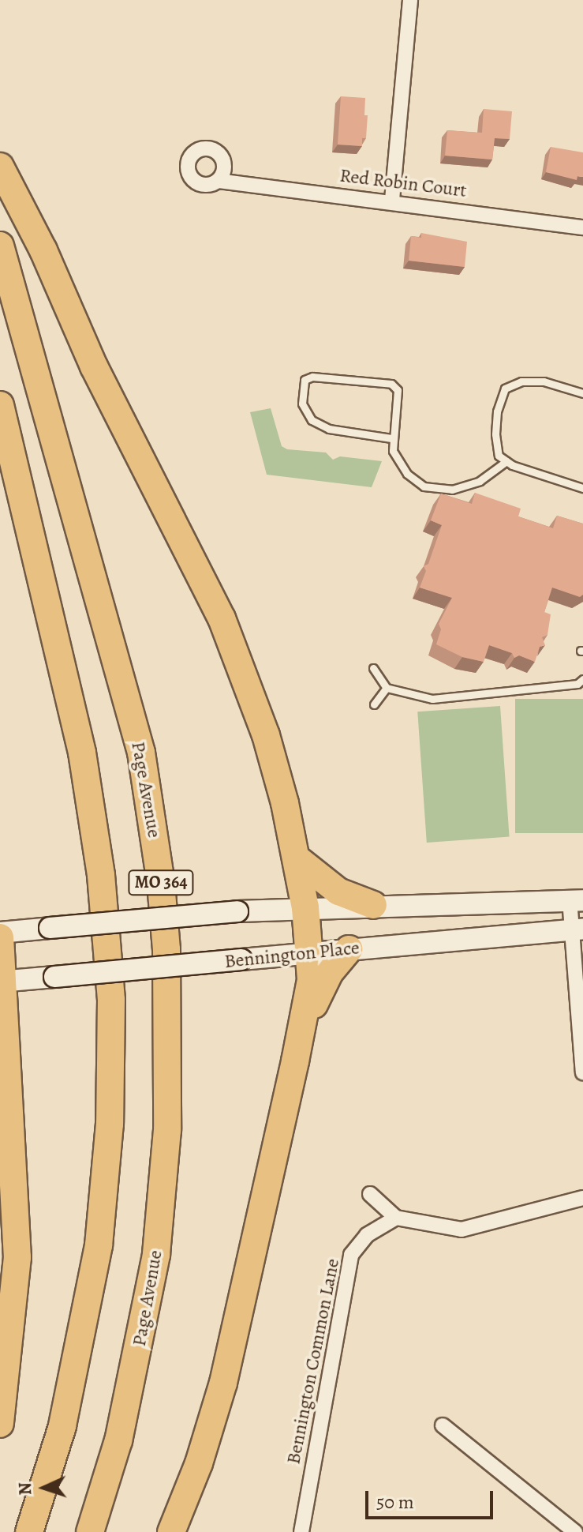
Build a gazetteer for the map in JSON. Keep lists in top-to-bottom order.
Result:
{
  "streets": {
    "highway": ["Page Avenue", "MO 364"],
    "main road": ["Bennington Place"],
    "street": ["Red Robin Court", "Bennington Common Lane"]
  },
  "scale_bar": "50 m",
  "north": "left"
}
